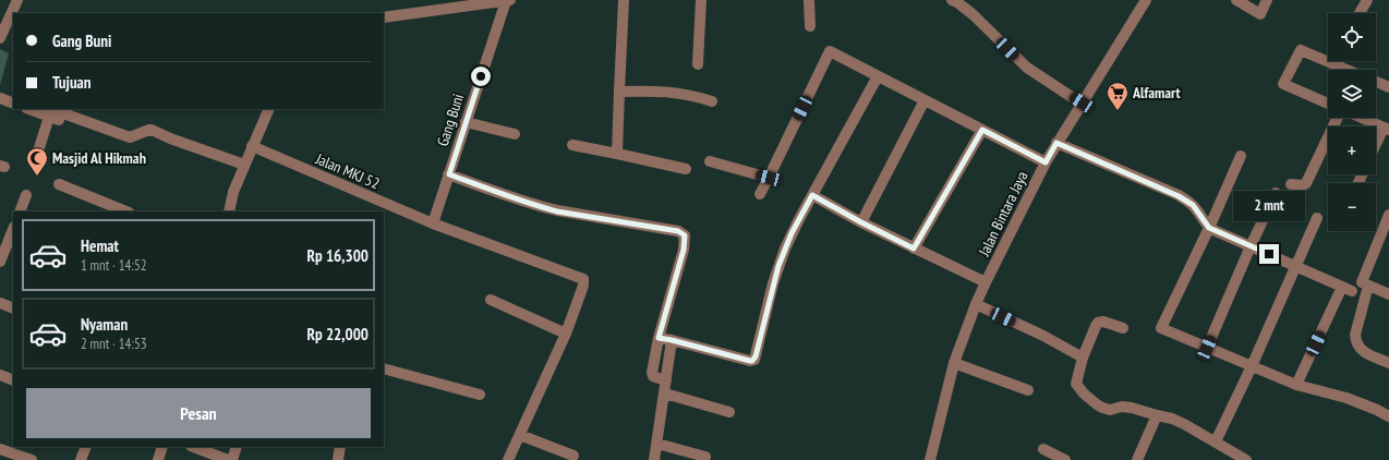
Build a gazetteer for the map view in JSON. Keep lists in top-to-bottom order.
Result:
{
  "streets": {
    "street": ["Gang Buni", "Jalan MKJ 52", "Jalan Bintara Jaya"]
  },
  "crossings": [
    ["Gang Buni", "Jalan MKJ 52"]
  ],
  "places": {
    "supermarket": ["Alfamart"],
    "mosque": ["Masjid Al Hikmah"]
  },
  "page": {
    "map_buttons": ["+", "−"],
    "banner": ["Gang Buni", "Tujuan"],
    "bubble": "2 mnt",
    "list": [
      {
        "name": "Hemat",
        "note": "1 mnt · 14:52",
        "value": "Rp 16,300"
      },
      {
        "name": "Nyaman",
        "note": "2 mnt · 14:53",
        "value": "Rp 22,000"
      }
    ],
    "buttons": "Pesan"
  }
}
